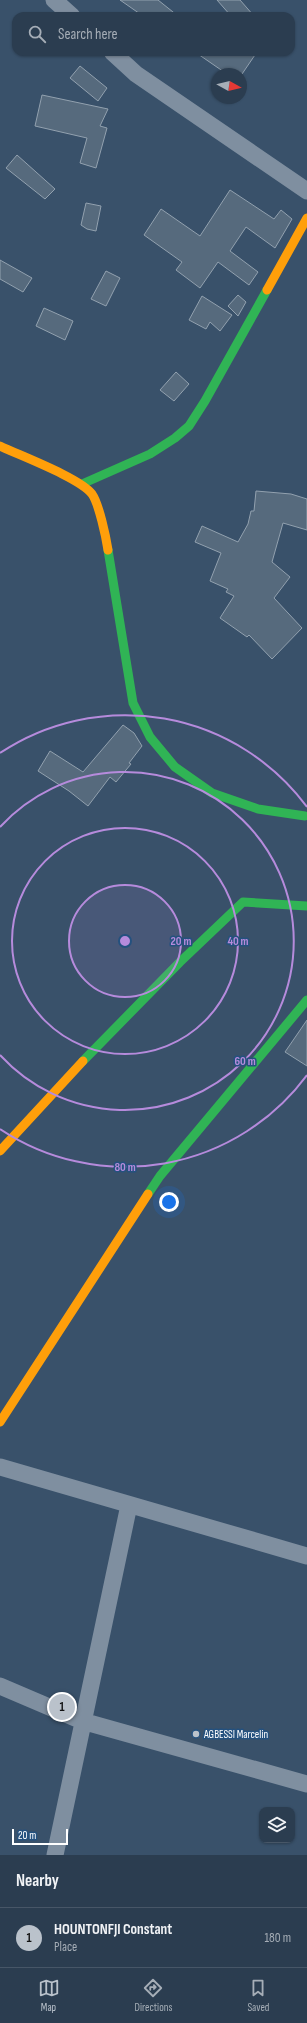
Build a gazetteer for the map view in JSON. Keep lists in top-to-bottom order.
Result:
{
  "places": ["AGBESSI Marcelin"],
  "scale_bar": "20 m",
  "north": "right",
  "page": {
    "search": "Search here",
    "pins": "1",
    "scale": "20 m",
    "heading": "Nearby",
    "list": [
      {
        "mark": "1",
        "name": "HOUNTONFJI Constant",
        "note": "Place",
        "value": "180 m"
      }
    ],
    "nav": ["Map", "Directions", "Saved"]
  },
  "rings": [
    "20 m",
    "40 m",
    "60 m",
    "80 m"
  ]
}
